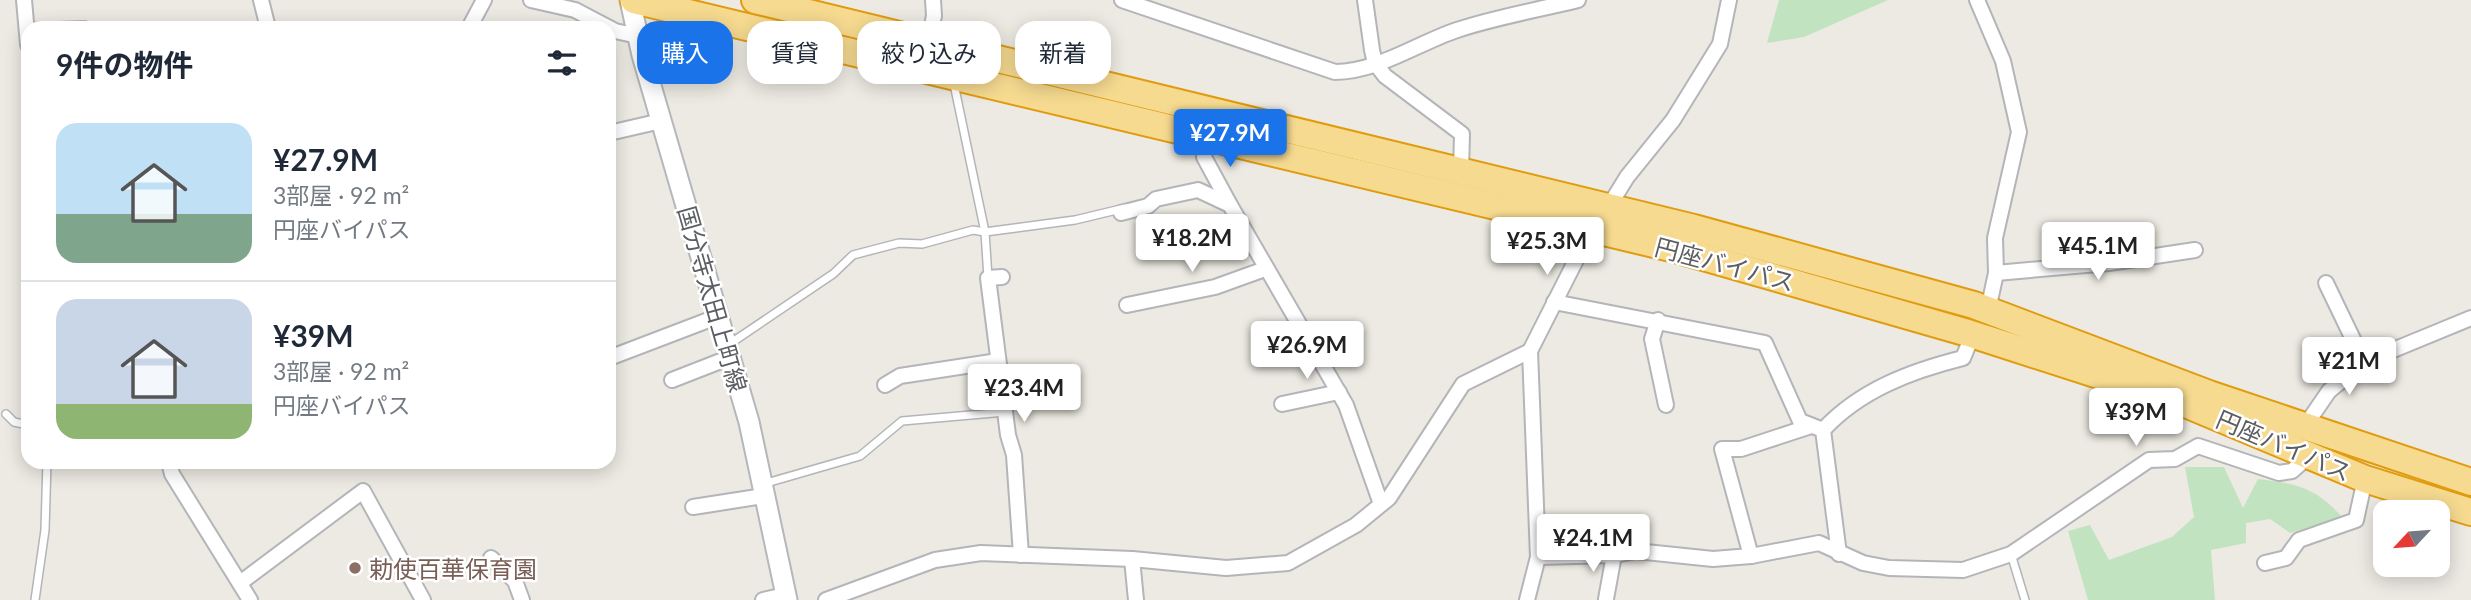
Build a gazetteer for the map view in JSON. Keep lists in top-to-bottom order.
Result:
{
  "streets": {
    "highway": ["円座バイパス"],
    "main road": ["国分寺太田上町線"]
  },
  "crossings": [
    ["円座バイパス", "国分寺太田上町線"]
  ],
  "places": ["勅使百華保育園"],
  "north": "bottom left",
  "page": {
    "chip": [
      "購入",
      "賃貸",
      "絞り込み",
      "新着"
    ],
    "heading": "9件の物件",
    "list": [
      {
        "name": "¥27.9M",
        "note": "3部屋 · 92 m² · 円座バイパス"
      },
      {
        "name": "¥39M",
        "note": "3部屋 · 92 m² · 円座バイパス"
      }
    ],
    "price": [
      "¥27.9M",
      "¥18.2M",
      "¥25.3M",
      "¥45.1M",
      "¥26.9M",
      "¥21M",
      "¥23.4M",
      "¥39M",
      "¥24.1M"
    ]
  }
}
